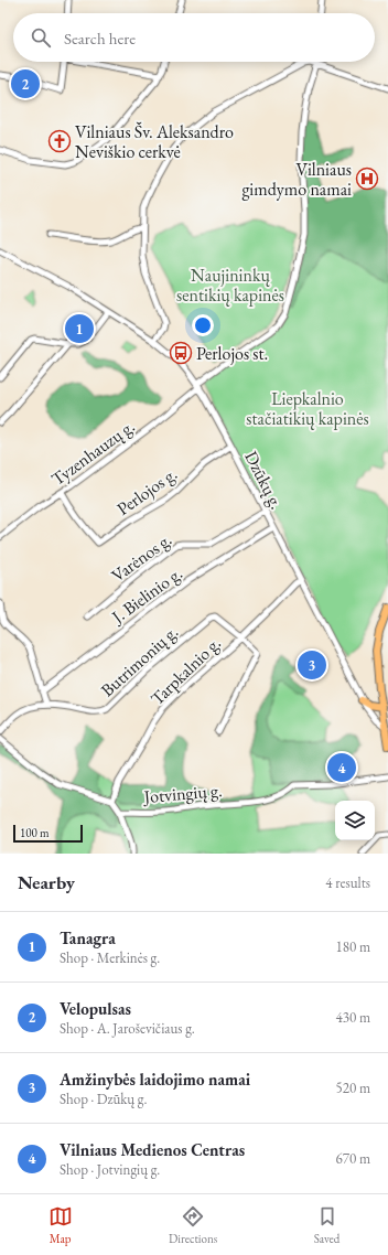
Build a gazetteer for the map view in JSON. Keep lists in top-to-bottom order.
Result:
{
  "streets": {
    "street": [
      "Tyzenhauzų g.",
      "Dzūkų g.",
      "Perlojos g.",
      "Varėnos g.",
      "J. Bielinio g.",
      "Butrimonių g.",
      "Tarpkalnio g.",
      "Jotvingių g."
    ]
  },
  "crossings": [
    ["Tyzenhauzų g.", "Dzūkų g."],
    ["Tyzenhauzų g.", "Perlojos g."],
    ["Dzūkų g.", "Perlojos g."],
    ["Dzūkų g.", "Varėnos g."],
    ["Dzūkų g.", "J. Bielinio g."],
    ["Dzūkų g.", "Tarpkalnio g."],
    ["Butrimonių g.", "Tarpkalnio g."],
    ["Tarpkalnio g.", "Jotvingių g."]
  ],
  "parks": ["Naujininkų sentikių kapinės", "Liepkalnio stačiatikių kapinės"],
  "places": {
    "church": ["Vilniaus Šv. Aleksandro Neviškio cerkvė"],
    "hospital": ["Vilniaus gimdymo namai"],
    "bus stop": ["Perlojos st."]
  },
  "scale_bar": "100 m",
  "page": {
    "search": "Search here",
    "pins": [
      "2",
      "1",
      "3",
      "4"
    ],
    "scale": "100 m",
    "heading": ["Nearby", "4 results"],
    "list": [
      {
        "mark": "1",
        "name": "Tanagra",
        "note": "Shop · Merkinės g.",
        "value": "180 m"
      },
      {
        "mark": "2",
        "name": "Velopulsas",
        "note": "Shop · A. Jaroševičiaus g.",
        "value": "430 m"
      },
      {
        "mark": "3",
        "name": "Amžinybės laidojimo namai",
        "note": "Shop · Dzūkų g.",
        "value": "520 m"
      },
      {
        "mark": "4",
        "name": "Vilniaus Medienos Centras",
        "note": "Shop · Jotvingių g.",
        "value": "670 m"
      }
    ],
    "nav": ["Map", "Directions", "Saved"]
  }
}
